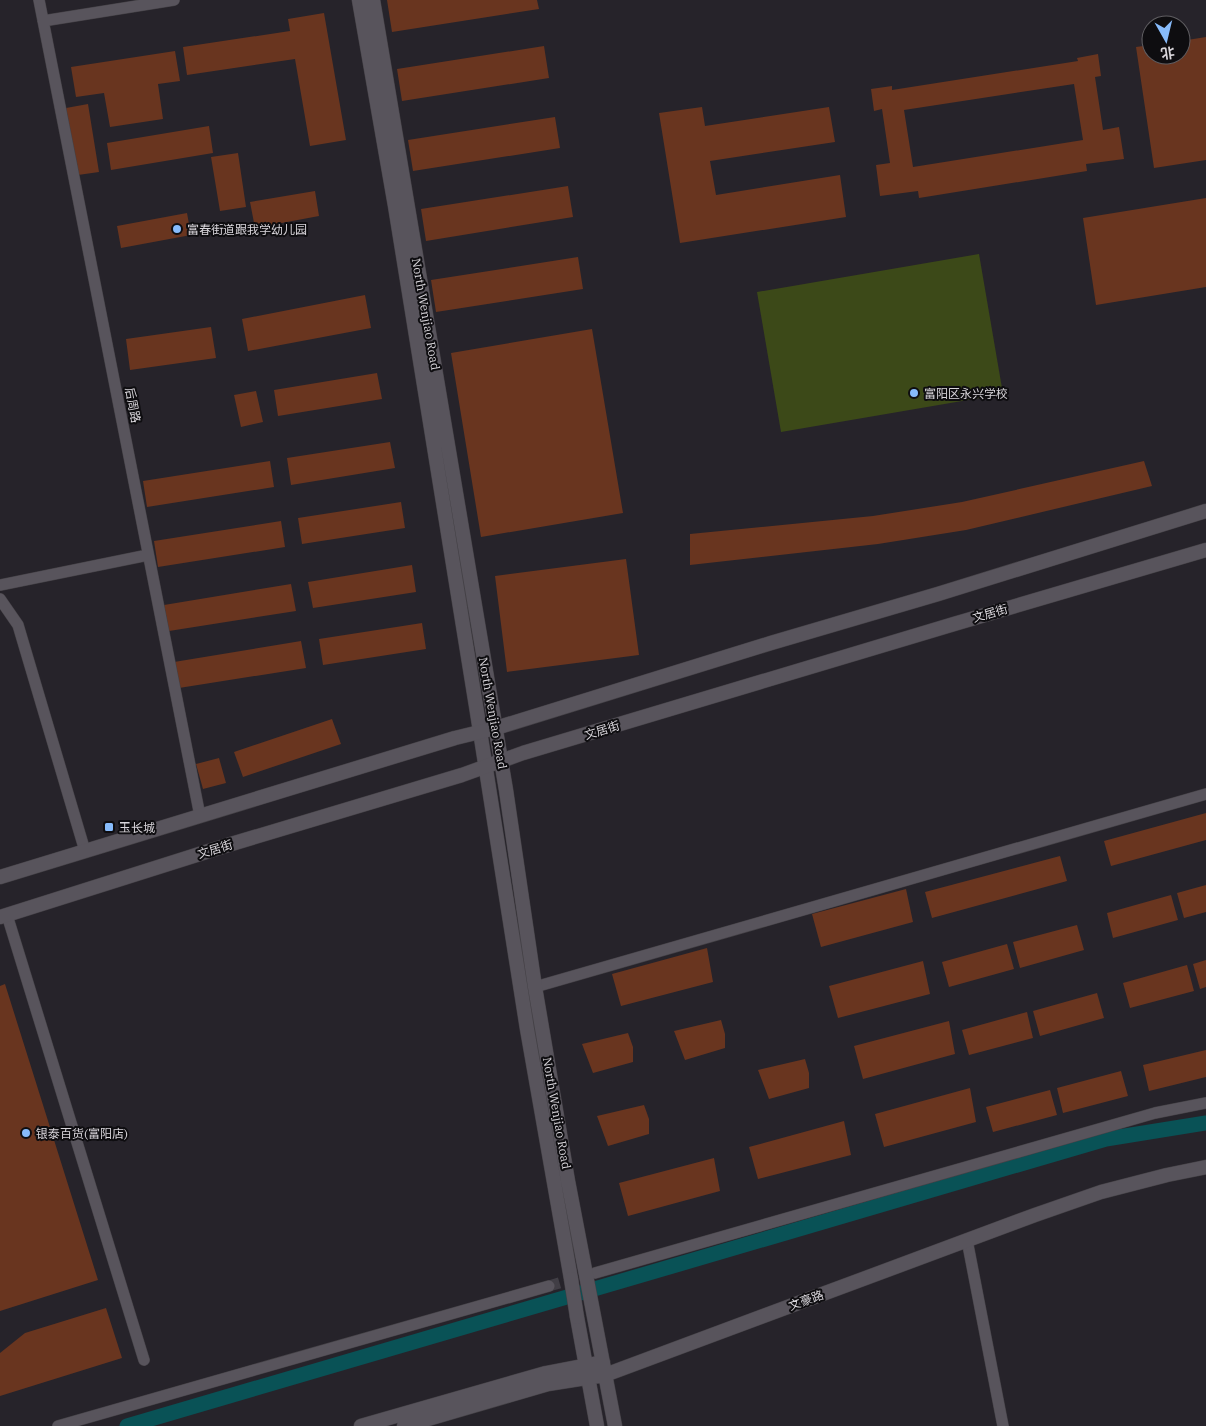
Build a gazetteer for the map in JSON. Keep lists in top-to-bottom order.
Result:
{
  "streets": {
    "street": [
      "North Wenjiao Road",
      "后周路",
      "文居街",
      "文豪路"
    ]
  },
  "crossings": [
    ["North Wenjiao Road", "文居街"],
    ["North Wenjiao Road", "文豪路"]
  ],
  "places": {
    "other": ["富春街道跟我学幼儿园", "富阳区永兴学校", "银泰百货(富阳店)"],
    "transit": ["玉长城"]
  },
  "north": "bottom"
}
